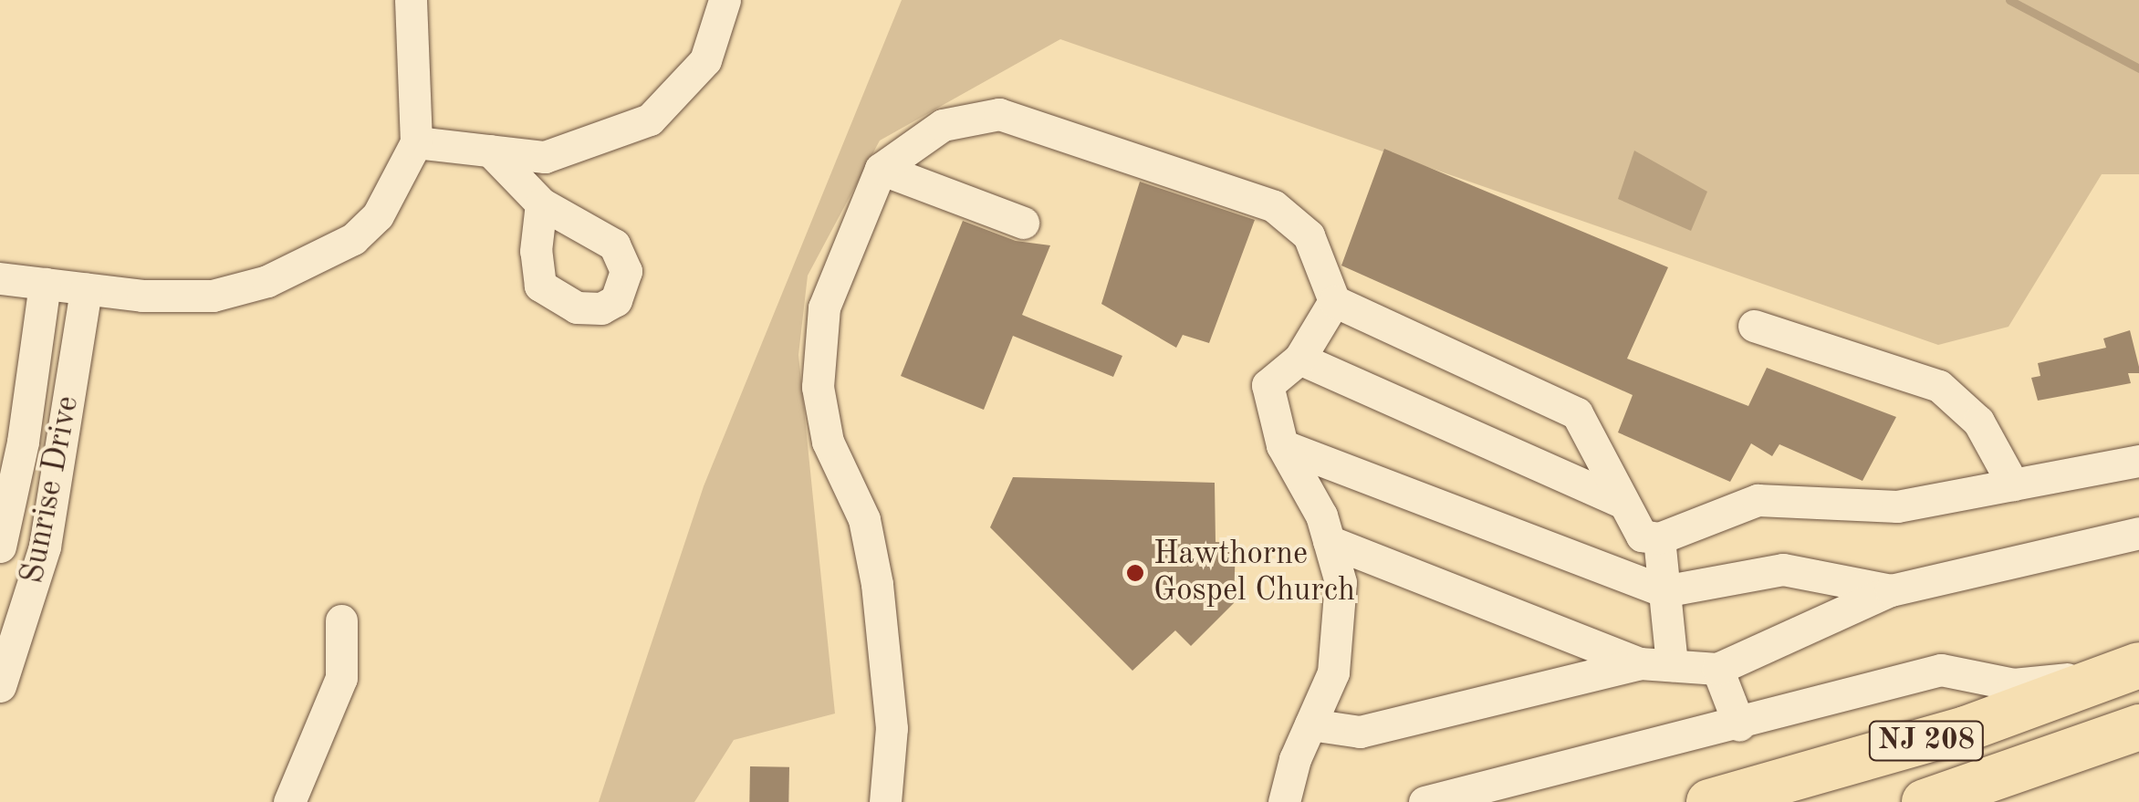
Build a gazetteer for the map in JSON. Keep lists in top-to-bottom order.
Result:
{
  "streets": {
    "highway": ["NJ 208"],
    "street": ["Sunrise Drive"]
  },
  "places": ["Hawthorne Gospel Church"]
}
